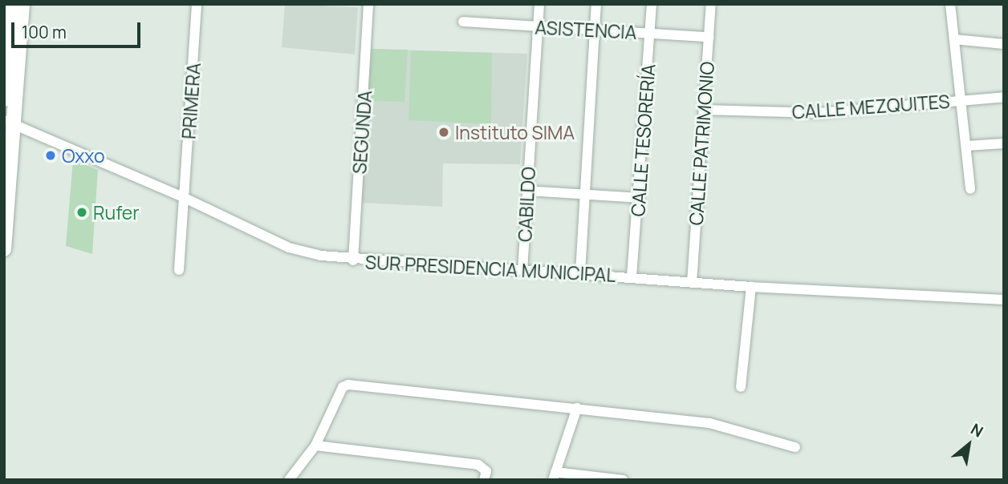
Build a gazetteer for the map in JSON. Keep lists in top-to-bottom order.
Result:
{
  "streets": {
    "street": [
      "ASISTENCIA",
      "PRIMERA",
      "CALLE MEZQUITES",
      "SEGUNDA",
      "CALLE TESORERÍA",
      "CALLE PATRIMONIO",
      "CABILDO",
      "SUR PRESIDENCIA MUNICIPAL"
    ]
  },
  "crossings": [
    ["ASISTENCIA", "CALLE TESORERÍA"],
    ["ASISTENCIA", "CALLE PATRIMONIO"],
    ["ASISTENCIA", "CABILDO"],
    ["PRIMERA", "SUR PRESIDENCIA MUNICIPAL"],
    ["CALLE MEZQUITES", "CALLE PATRIMONIO"],
    ["SEGUNDA", "SUR PRESIDENCIA MUNICIPAL"],
    ["CALLE TESORERÍA", "SUR PRESIDENCIA MUNICIPAL"],
    ["CALLE PATRIMONIO", "SUR PRESIDENCIA MUNICIPAL"],
    ["CABILDO", "SUR PRESIDENCIA MUNICIPAL"]
  ],
  "places": ["Instituto SIMA", "Oxxo", "Rufer"],
  "scale_bar": "100 m",
  "north": "top right"
}
